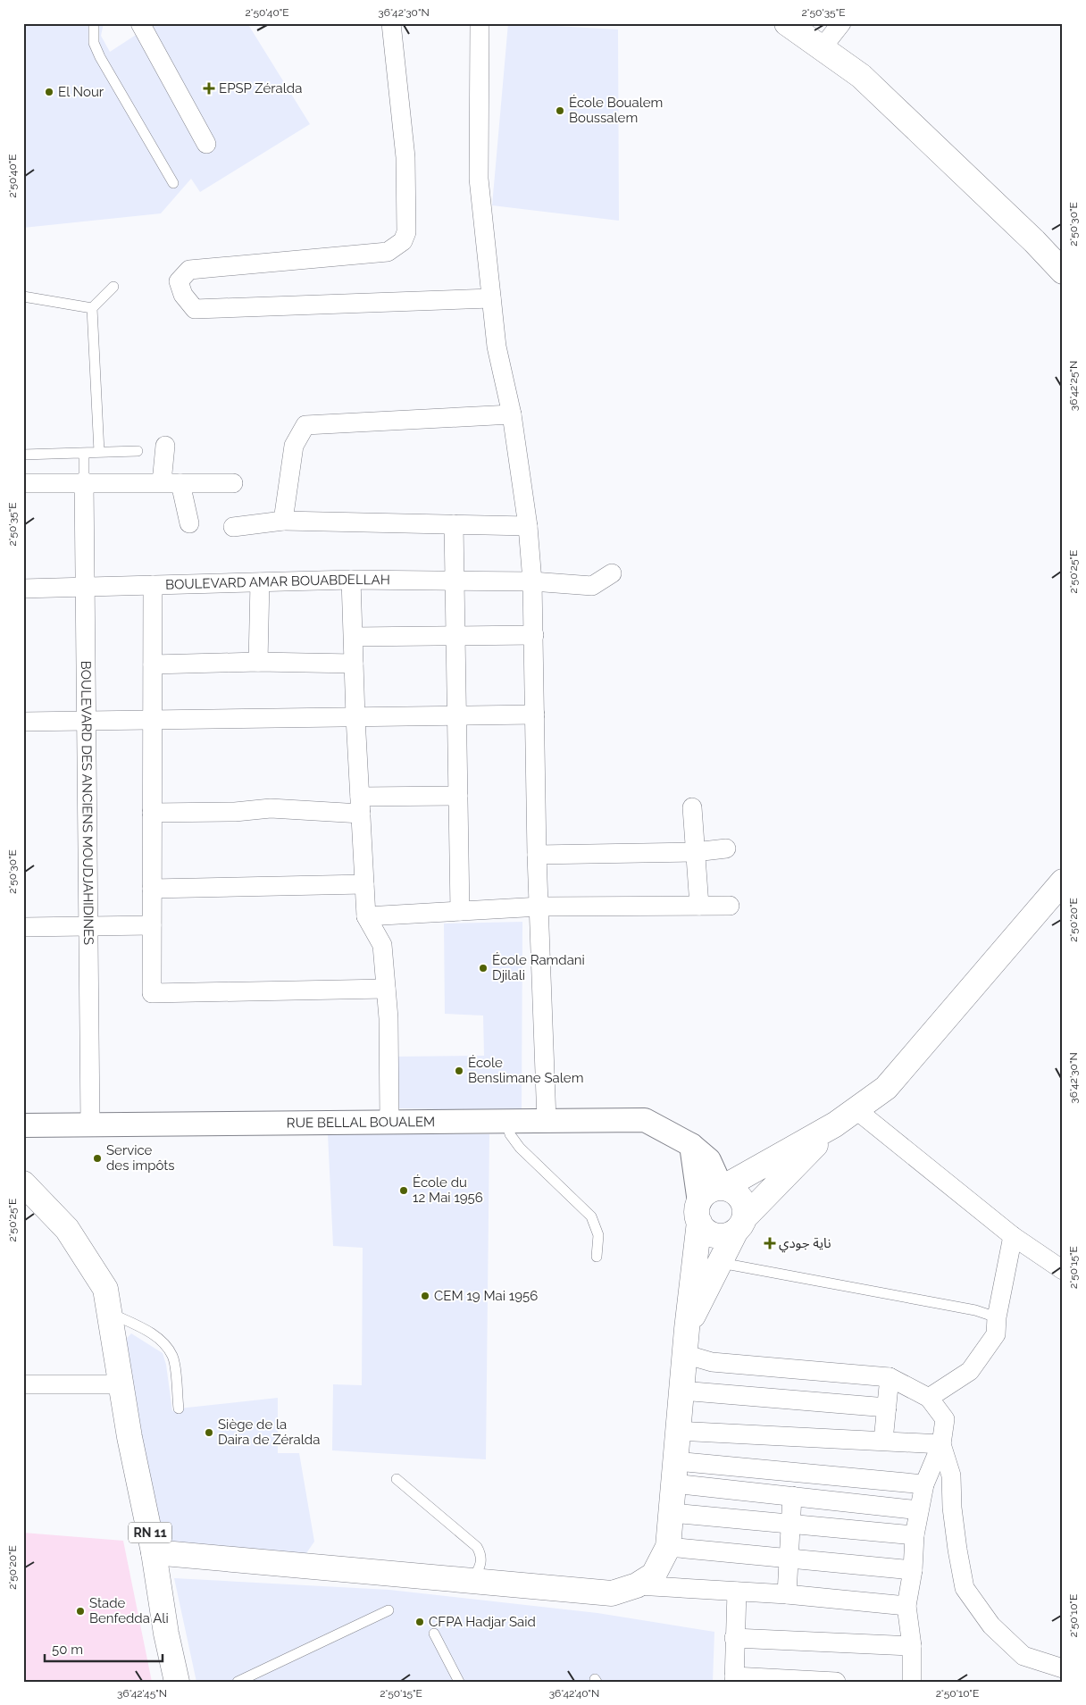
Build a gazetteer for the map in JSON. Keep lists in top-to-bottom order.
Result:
{
  "streets": {
    "main road": ["RN 11"],
    "street": ["BOULEVARD AMAR BOUABDELLAH", "BOULEVARD DES ANCIENS MOUDJAHIDINES", "RUE BELLAL BOUALEM"]
  },
  "crossings": [
    ["BOULEVARD AMAR BOUABDELLAH", "BOULEVARD DES ANCIENS MOUDJAHIDINES"],
    ["BOULEVARD DES ANCIENS MOUDJAHIDINES", "RUE BELLAL BOUALEM"]
  ],
  "places": {
    "health": ["EPSP Zéralda", "ناية جودي"],
    "other": [
      "El Nour",
      "École Boualem Boussalem",
      "École Ramdani Djilali",
      "École Benslimane Salem",
      "Service des impôts",
      "École du 12 Mai 1956",
      "CEM 19 Mai 1956",
      "Siège de la Daira de Zéralda",
      "Stade Benfedda Ali",
      "CFPA Hadjar Said"
    ]
  },
  "scale_bar": "50 m",
  "coordinates": [
    "2°50'40\"E",
    "36°42'30\"N",
    "2°50'35\"E",
    "2°50'30\"E",
    "36°42'25\"N",
    "2°50'25\"E",
    "2°50'20\"E",
    "2°50'15\"E",
    "2°50'10\"E",
    "36°42'45\"N",
    "36°42'40\"N"
  ]
}
